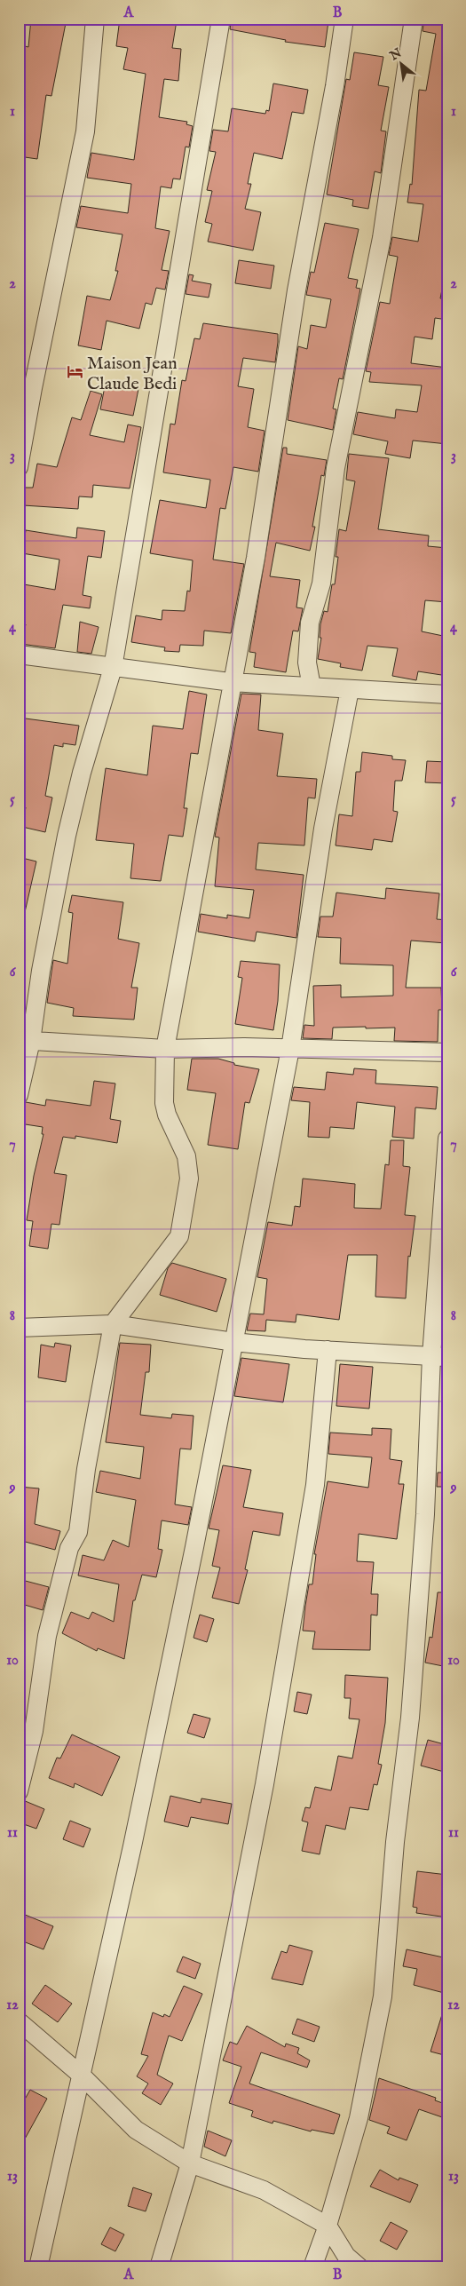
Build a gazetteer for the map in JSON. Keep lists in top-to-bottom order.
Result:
{
  "places": {
    "hotel": ["Maison Jean Claude Bedi"]
  },
  "north": "top left",
  "grid": {
    "columns": ["A", "B"],
    "rows": [
      "1",
      "2",
      "3",
      "4",
      "5",
      "6",
      "7",
      "8",
      "9",
      "10",
      "11",
      "12",
      "13"
    ]
  }
}
